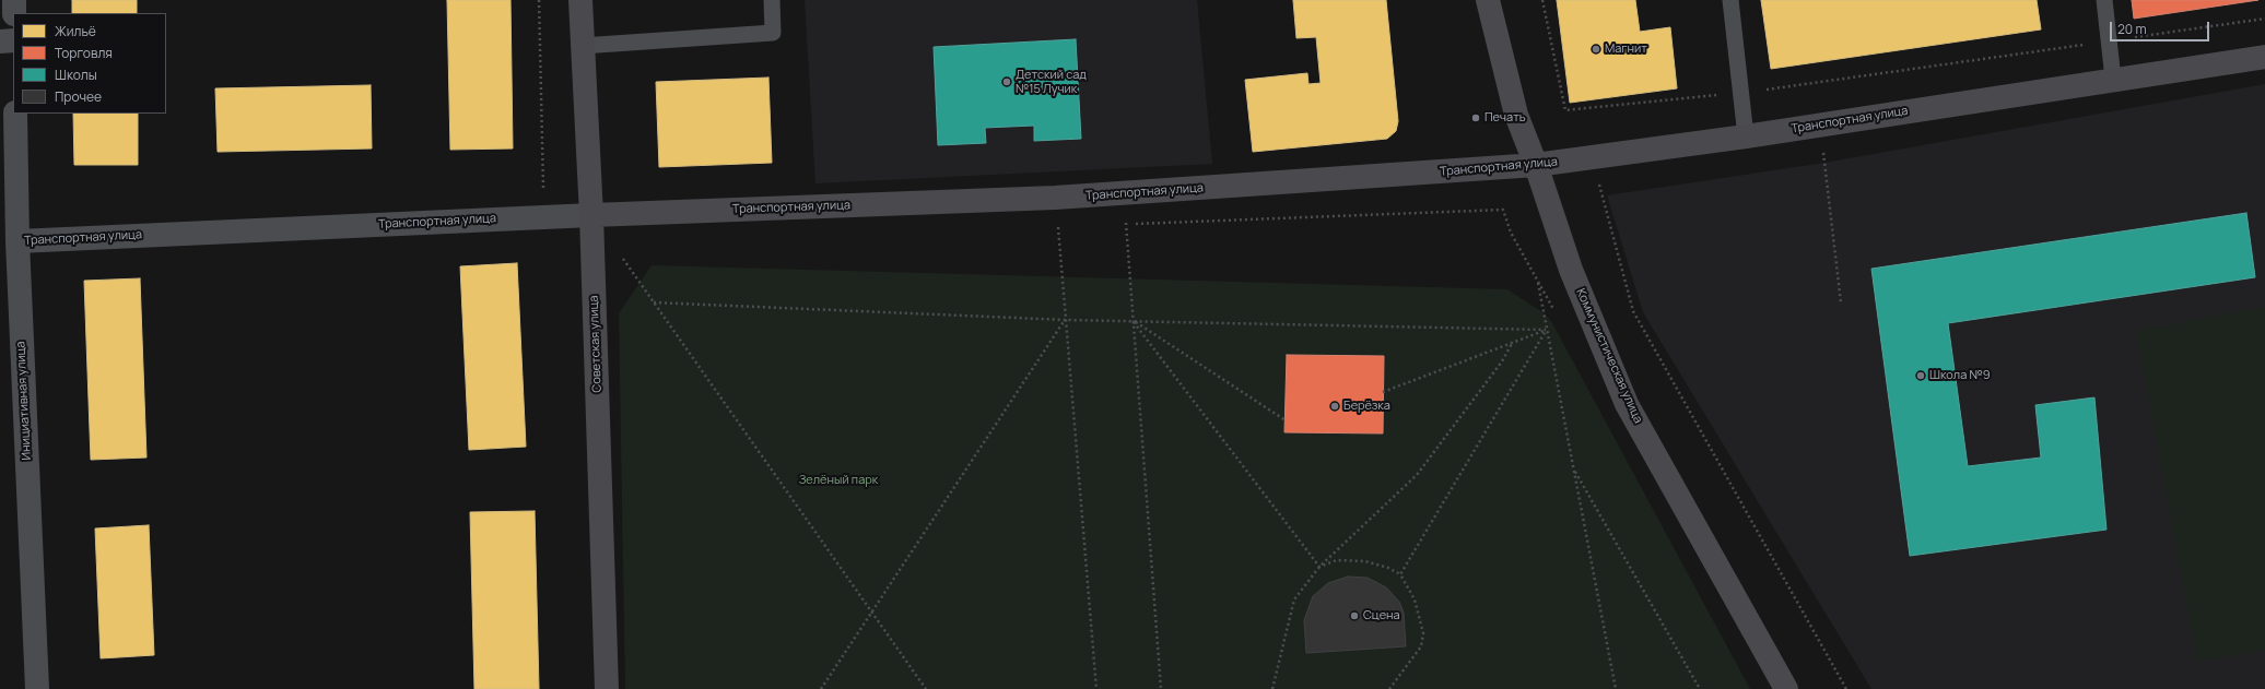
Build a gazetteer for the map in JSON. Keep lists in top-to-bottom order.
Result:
{
  "streets": {
    "street": [
      "Транспортная улица",
      "Советская улица",
      "Коммунистическая улица",
      "Инициативная улица"
    ]
  },
  "crossings": [
    ["Транспортная улица", "Советская улица"],
    ["Транспортная улица", "Коммунистическая улица"],
    ["Транспортная улица", "Инициативная улица"]
  ],
  "parks": ["Зелёный парк"],
  "places": [
    "Магнит",
    "Детский сад №15 Лучик",
    "Печать",
    "Школа №9",
    "Берёзка",
    "Сцена"
  ],
  "legend": [
    "Жильё",
    "Торговля",
    "Школы",
    "Прочее"
  ],
  "scale_bar": "20 m"
}
